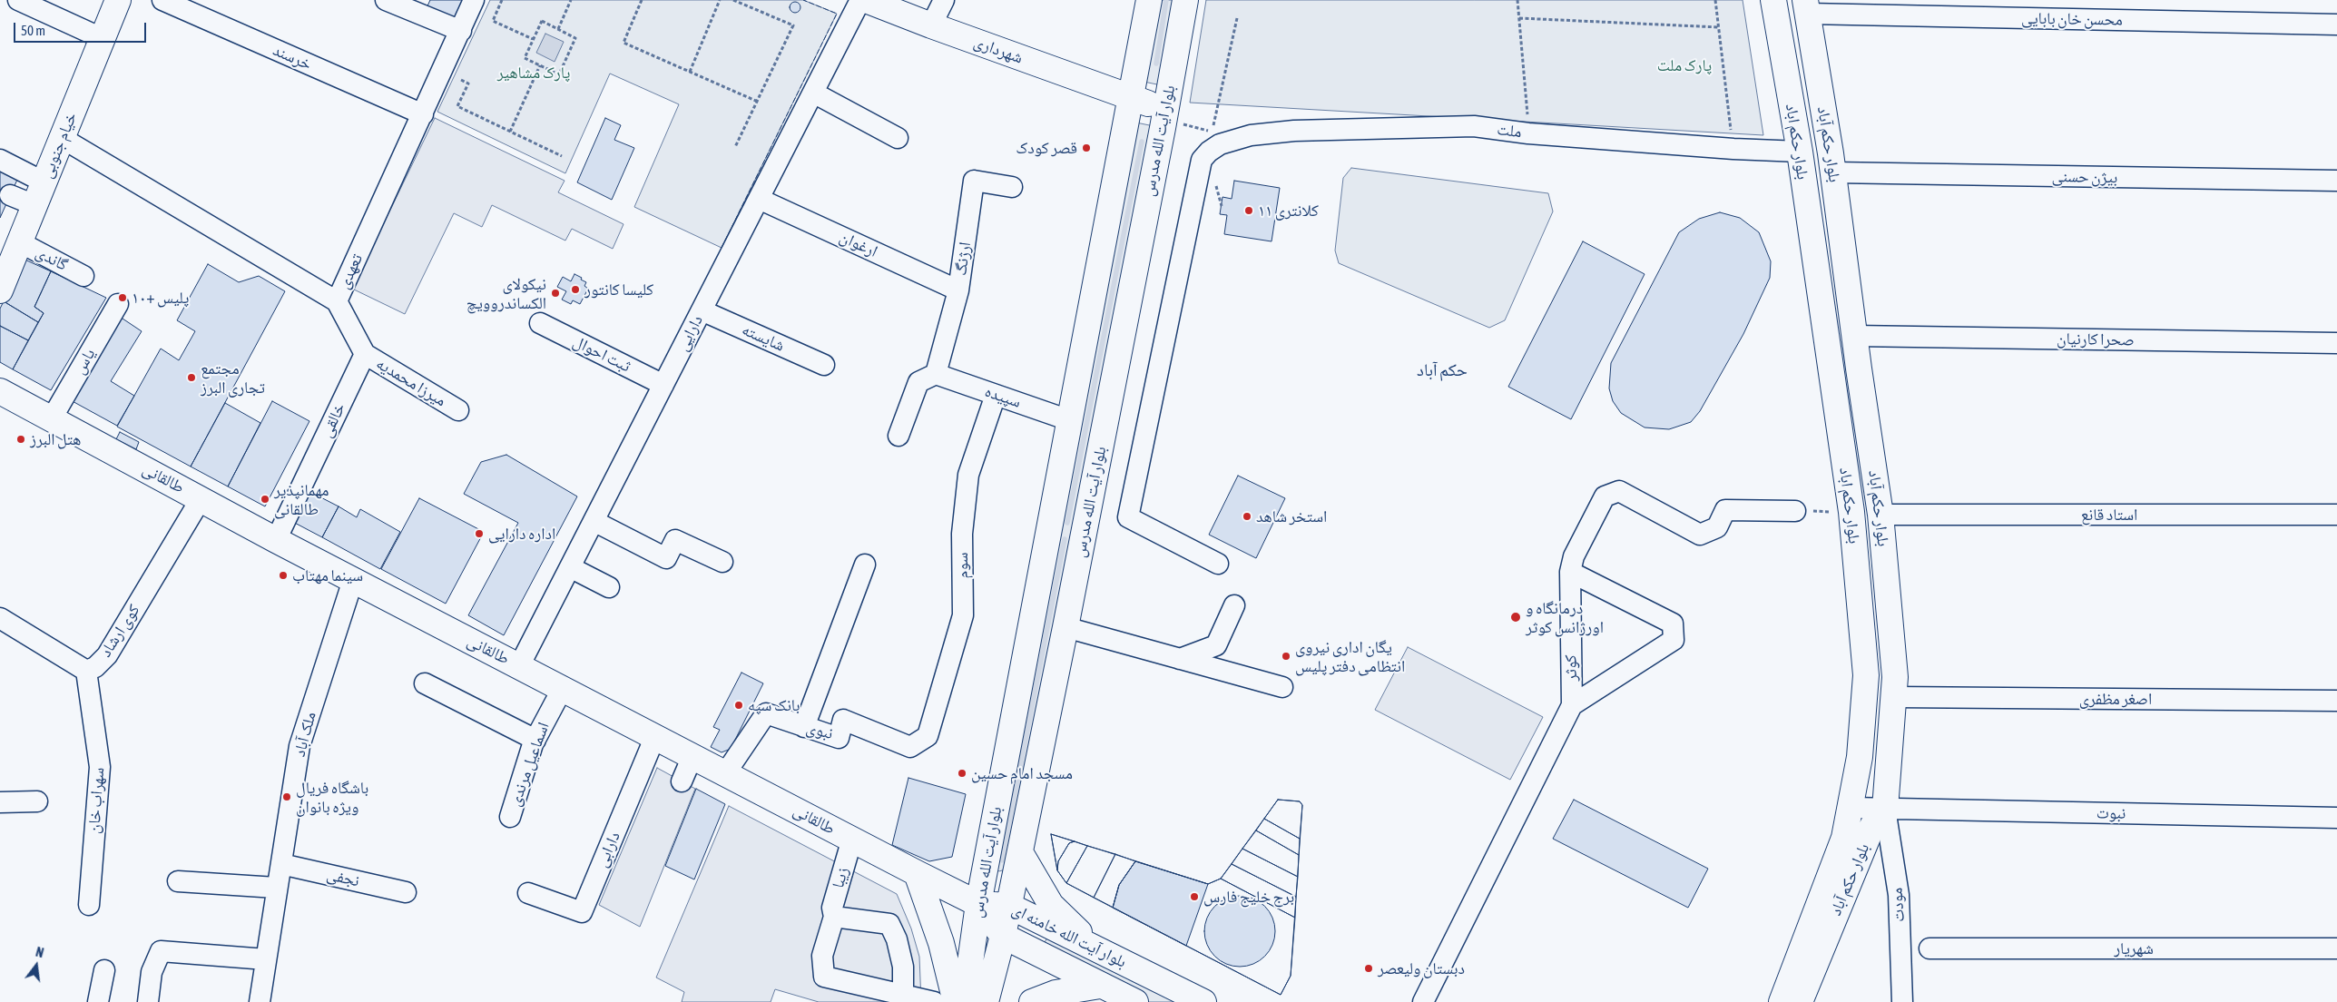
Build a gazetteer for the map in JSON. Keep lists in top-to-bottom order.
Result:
{
  "streets": {
    "main road": [
      "شهرداری",
      "بلوار آیت الله مدرس",
      "بلوار حکم اباد",
      "بلوار حکم آباد",
      "خیام جنوبی",
      "طالقانی",
      "بلوار آیت الله خامنه ای"
    ],
    "street": [
      "محسن خان بابایی",
      "خرسند",
      "ملت",
      "بیژن حسنی",
      "ارغوان",
      "گاندی",
      "ارژنگ",
      "تعهدی",
      "دارایی",
      "شایسته",
      "صحرا کارنیان",
      "ثبت احوال",
      "یاس",
      "میرزا محمدیه",
      "سپیده",
      "خالقی",
      "استاد قانع",
      "سوم",
      "کوی ارشاد",
      "کوثر",
      "اصغر مظفری",
      "نبوی",
      "ملک آباد",
      "اسماعیل مرندی",
      "سهراب خان",
      "نبوت",
      "دارابی",
      "نجفی",
      "زیبا",
      "مودت",
      "شهریار"
    ]
  },
  "crossings": [
    ["محسن خان بابایی", "بلوار حکم آباد"],
    ["شهرداری", "بلوار آیت الله مدرس"],
    ["خرسند", "تعهدی"],
    ["ملت", "بلوار حکم اباد"],
    ["بلوار آیت الله مدرس", "سپیده"],
    ["بلوار آیت الله مدرس", "طالقانی"],
    ["بلوار آیت الله مدرس", "بلوار آیت الله خامنه ای"],
    ["بلوار حکم اباد", "نبوت"],
    ["بلوار حکم آباد", "بیژن حسنی"],
    ["بلوار حکم آباد", "صحرا کارنیان"],
    ["بلوار حکم آباد", "استاد قانع"],
    ["بلوار حکم آباد", "اصغر مظفری"],
    ["بلوار حکم آباد", "نبوت"],
    ["بلوار حکم آباد", "مودت"],
    ["خیام جنوبی", "گاندی"],
    ["خیام جنوبی", "تعهدی"],
    ["ارغوان", "ارژنگ"],
    ["ارغوان", "دارایی"],
    ["ارژنگ", "سپیده"],
    ["دارایی", "شایسته"],
    ["دارایی", "ثبت احوال"],
    ["دارایی", "طالقانی"],
    ["یاس", "طالقانی"],
    ["میرزا محمدیه", "خالقی"],
    ["سپیده", "سوم"],
    ["خالقی", "طالقانی"],
    ["طالقانی", "کوی ارشاد"],
    ["طالقانی", "نبوی"],
    ["طالقانی", "ملک آباد"],
    ["طالقانی", "اسماعیل مرندی"],
    ["طالقانی", "دارابی"],
    ["طالقانی", "زیبا"],
    ["طالقانی", "بلوار آیت الله خامنه ای"],
    ["سوم", "نبوی"],
    ["کوی ارشاد", "سهراب خان"],
    ["ملک آباد", "نجفی"],
    ["نبوت", "مودت"]
  ],
  "districts": ["حکم آباد"],
  "parks": ["پارک ملت", "پارک مشاهیر"],
  "places": [
    "قصر کودک",
    "کلانتری ۱۱",
    "کلیسا کانتور",
    "نیکولای الکساندروویچ",
    "پلیس +۱۰",
    "مجتمع تجاری البرز",
    "هتل البرز",
    "مهمانپذیر طالقانی",
    "استخر شاهد",
    "اداره دارایی",
    "سینما مهتاب",
    "درمانگاه و اورژانس کوثر",
    "یگان اداری نیروی انتظامی دفتر پلیس",
    "بانک سپه",
    "مسجد امام حسین",
    "باشگاه فریال ویژه بانوان",
    "برج خلیج فارس",
    "دبستان ولیعصر"
  ],
  "scale_bar": "50 m",
  "north": "top"
}
